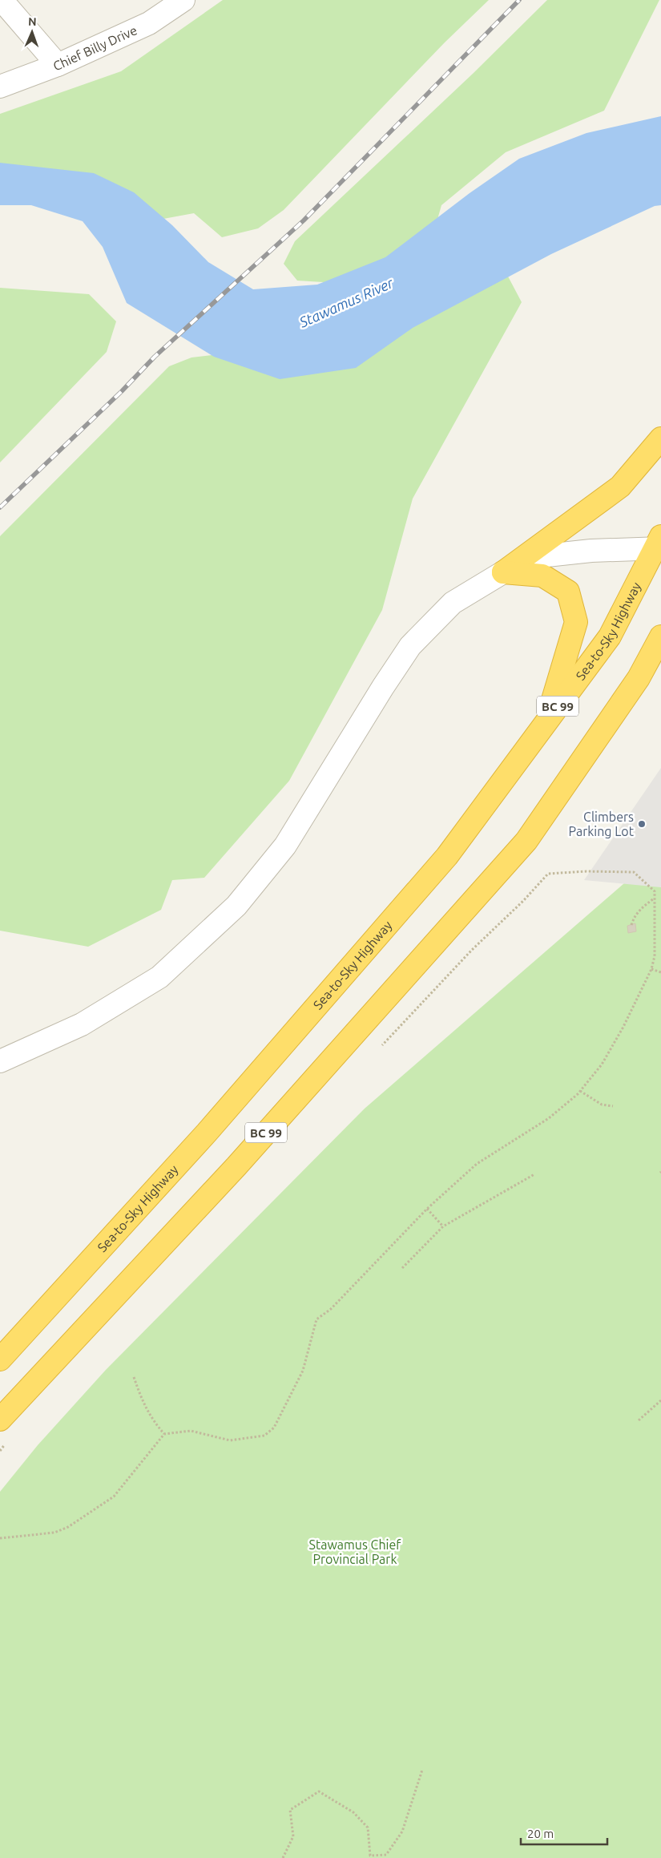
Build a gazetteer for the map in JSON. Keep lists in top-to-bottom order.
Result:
{
  "streets": {
    "highway": ["Sea-to-Sky Highway", "BC 99"],
    "street": ["Chief Billy Drive"]
  },
  "water": ["Stawamus River"],
  "parks": ["Stawamus Chief Provincial Park"],
  "places": ["Climbers Parking Lot"],
  "scale_bar": "20 m",
  "north": "top"
}
